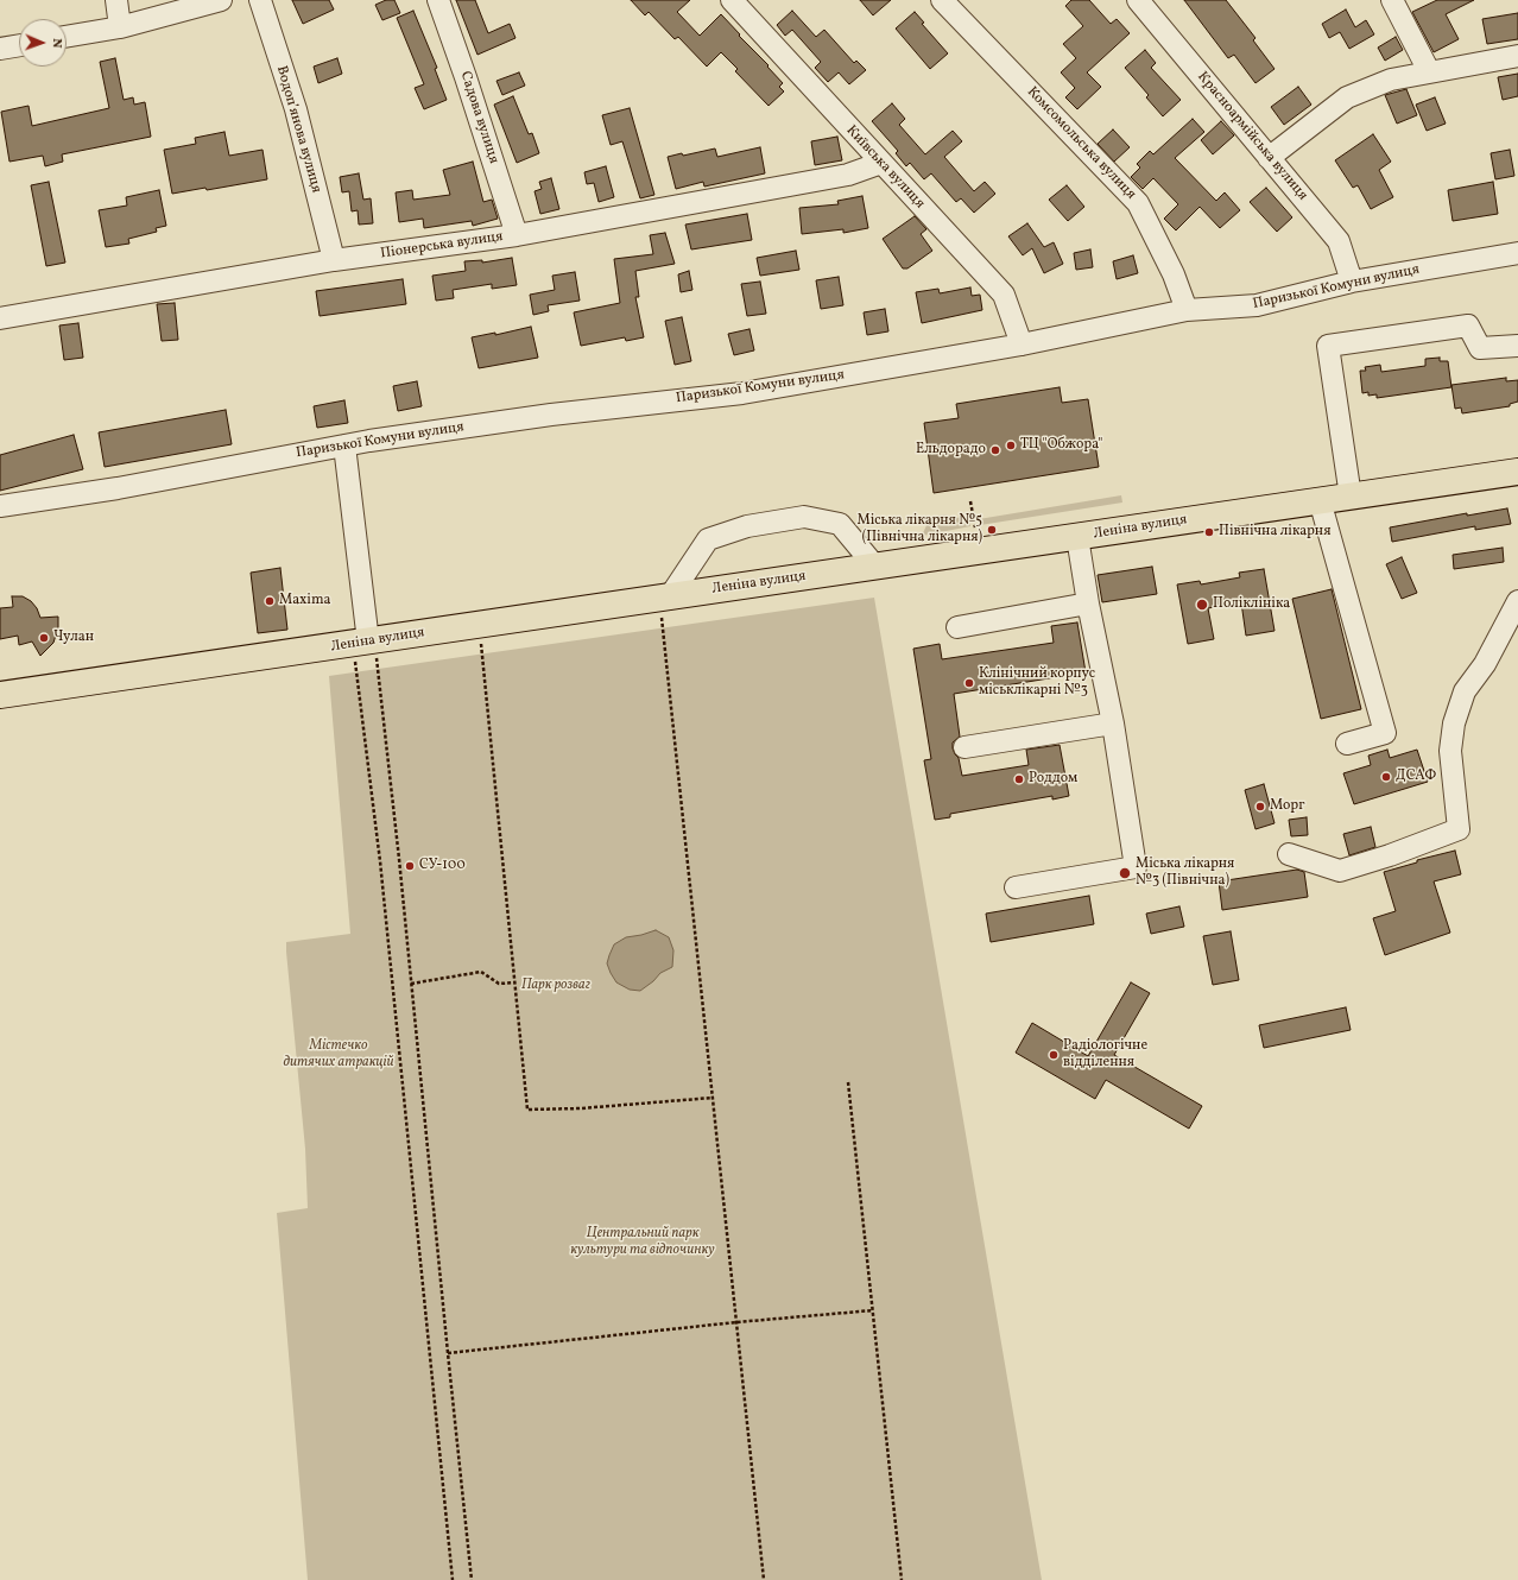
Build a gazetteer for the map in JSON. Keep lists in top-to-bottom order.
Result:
{
  "streets": {
    "main road": ["Леніна вулиця"],
    "street": [
      "Садова вулиця",
      "Водоп’янова вулиця",
      "Красноармійська вулиця",
      "Комсомольська вулиця",
      "Київська вулиця",
      "Піонерська вулиця",
      "Паризької Комуни вулиця"
    ]
  },
  "crossings": [
    ["Садова вулиця", "Піонерська вулиця"],
    ["Водоп’янова вулиця", "Піонерська вулиця"],
    ["Красноармійська вулиця", "Паризької Комуни вулиця"],
    ["Комсомольська вулиця", "Паризької Комуни вулиця"],
    ["Київська вулиця", "Піонерська вулиця"],
    ["Київська вулиця", "Паризької Комуни вулиця"]
  ],
  "parks": ["Парк розваг", "Містечко дитячих атракцій", "Центральний парк культури та відпочинку"],
  "places": [
    "ТЦ \"Обжора\"",
    "Ельдорадо",
    "Міська лікарня №5 (Північна лікарня)",
    "Північна лікарня",
    "Maxima",
    "Поліклініка",
    "Чулан",
    "Клінічний корпус міськлікарні №3",
    "ДСАФ",
    "Роддом",
    "Морг",
    "СУ-100",
    "Міська лікарня №3 (Північна)",
    "Радіологічне відділення"
  ],
  "north": "right"
}
